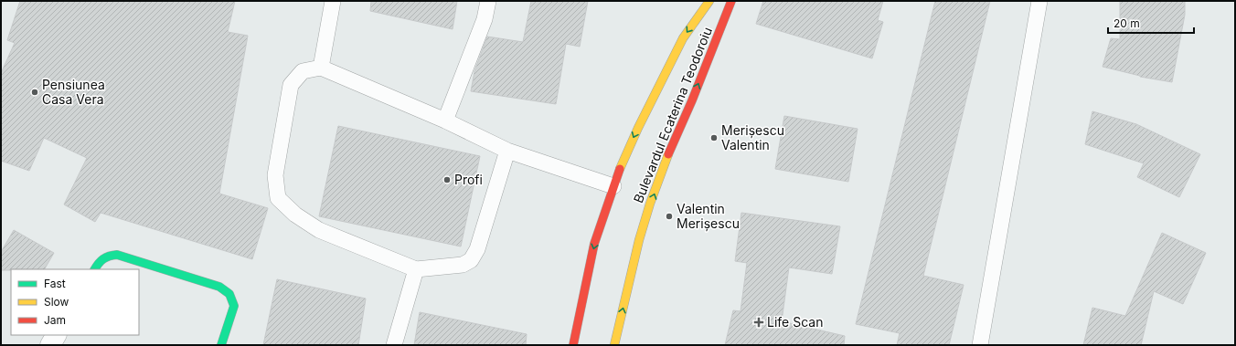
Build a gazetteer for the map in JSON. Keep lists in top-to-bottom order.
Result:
{
  "streets": {
    "main road": ["Bulevardul Ecaterina Teodoroiu"]
  },
  "places": {
    "other": [
      "Pensiunea Casa Vera",
      "Merișescu Valentin",
      "Profi",
      "Valentin Merișescu"
    ],
    "health": ["Life Scan"]
  },
  "legend": ["Fast", "Slow", "Jam"],
  "scale_bar": "20 m"
}
